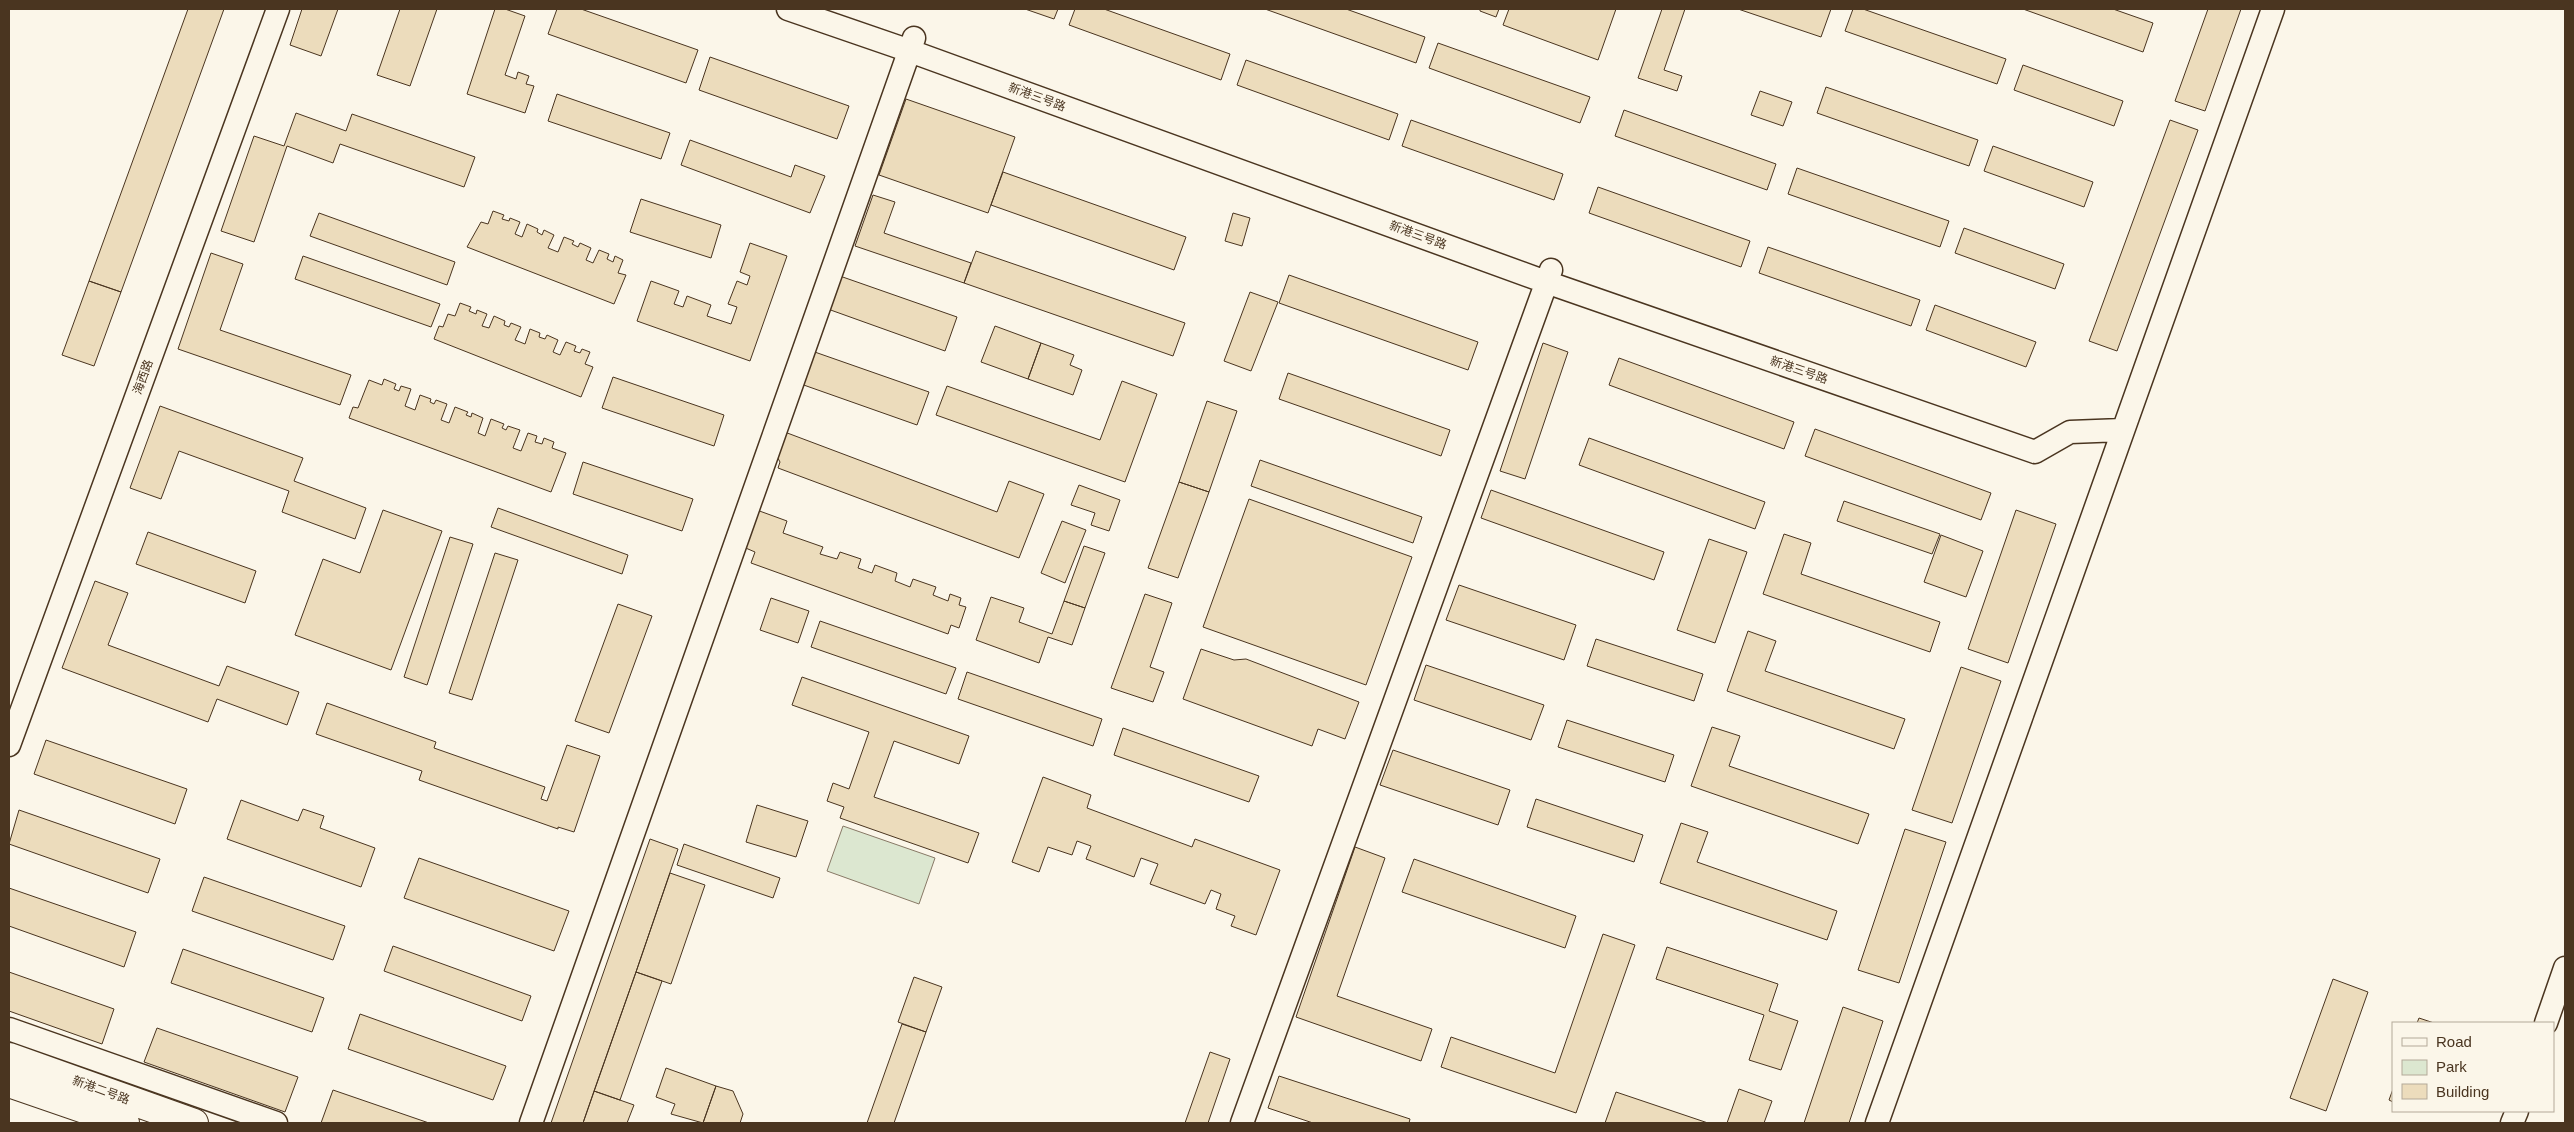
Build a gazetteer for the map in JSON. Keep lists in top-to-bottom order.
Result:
{
  "streets": {
    "main road": ["新港二号路"],
    "street": ["新港三号路", "海西路"]
  },
  "legend": ["Road", "Park", "Building"]
}
